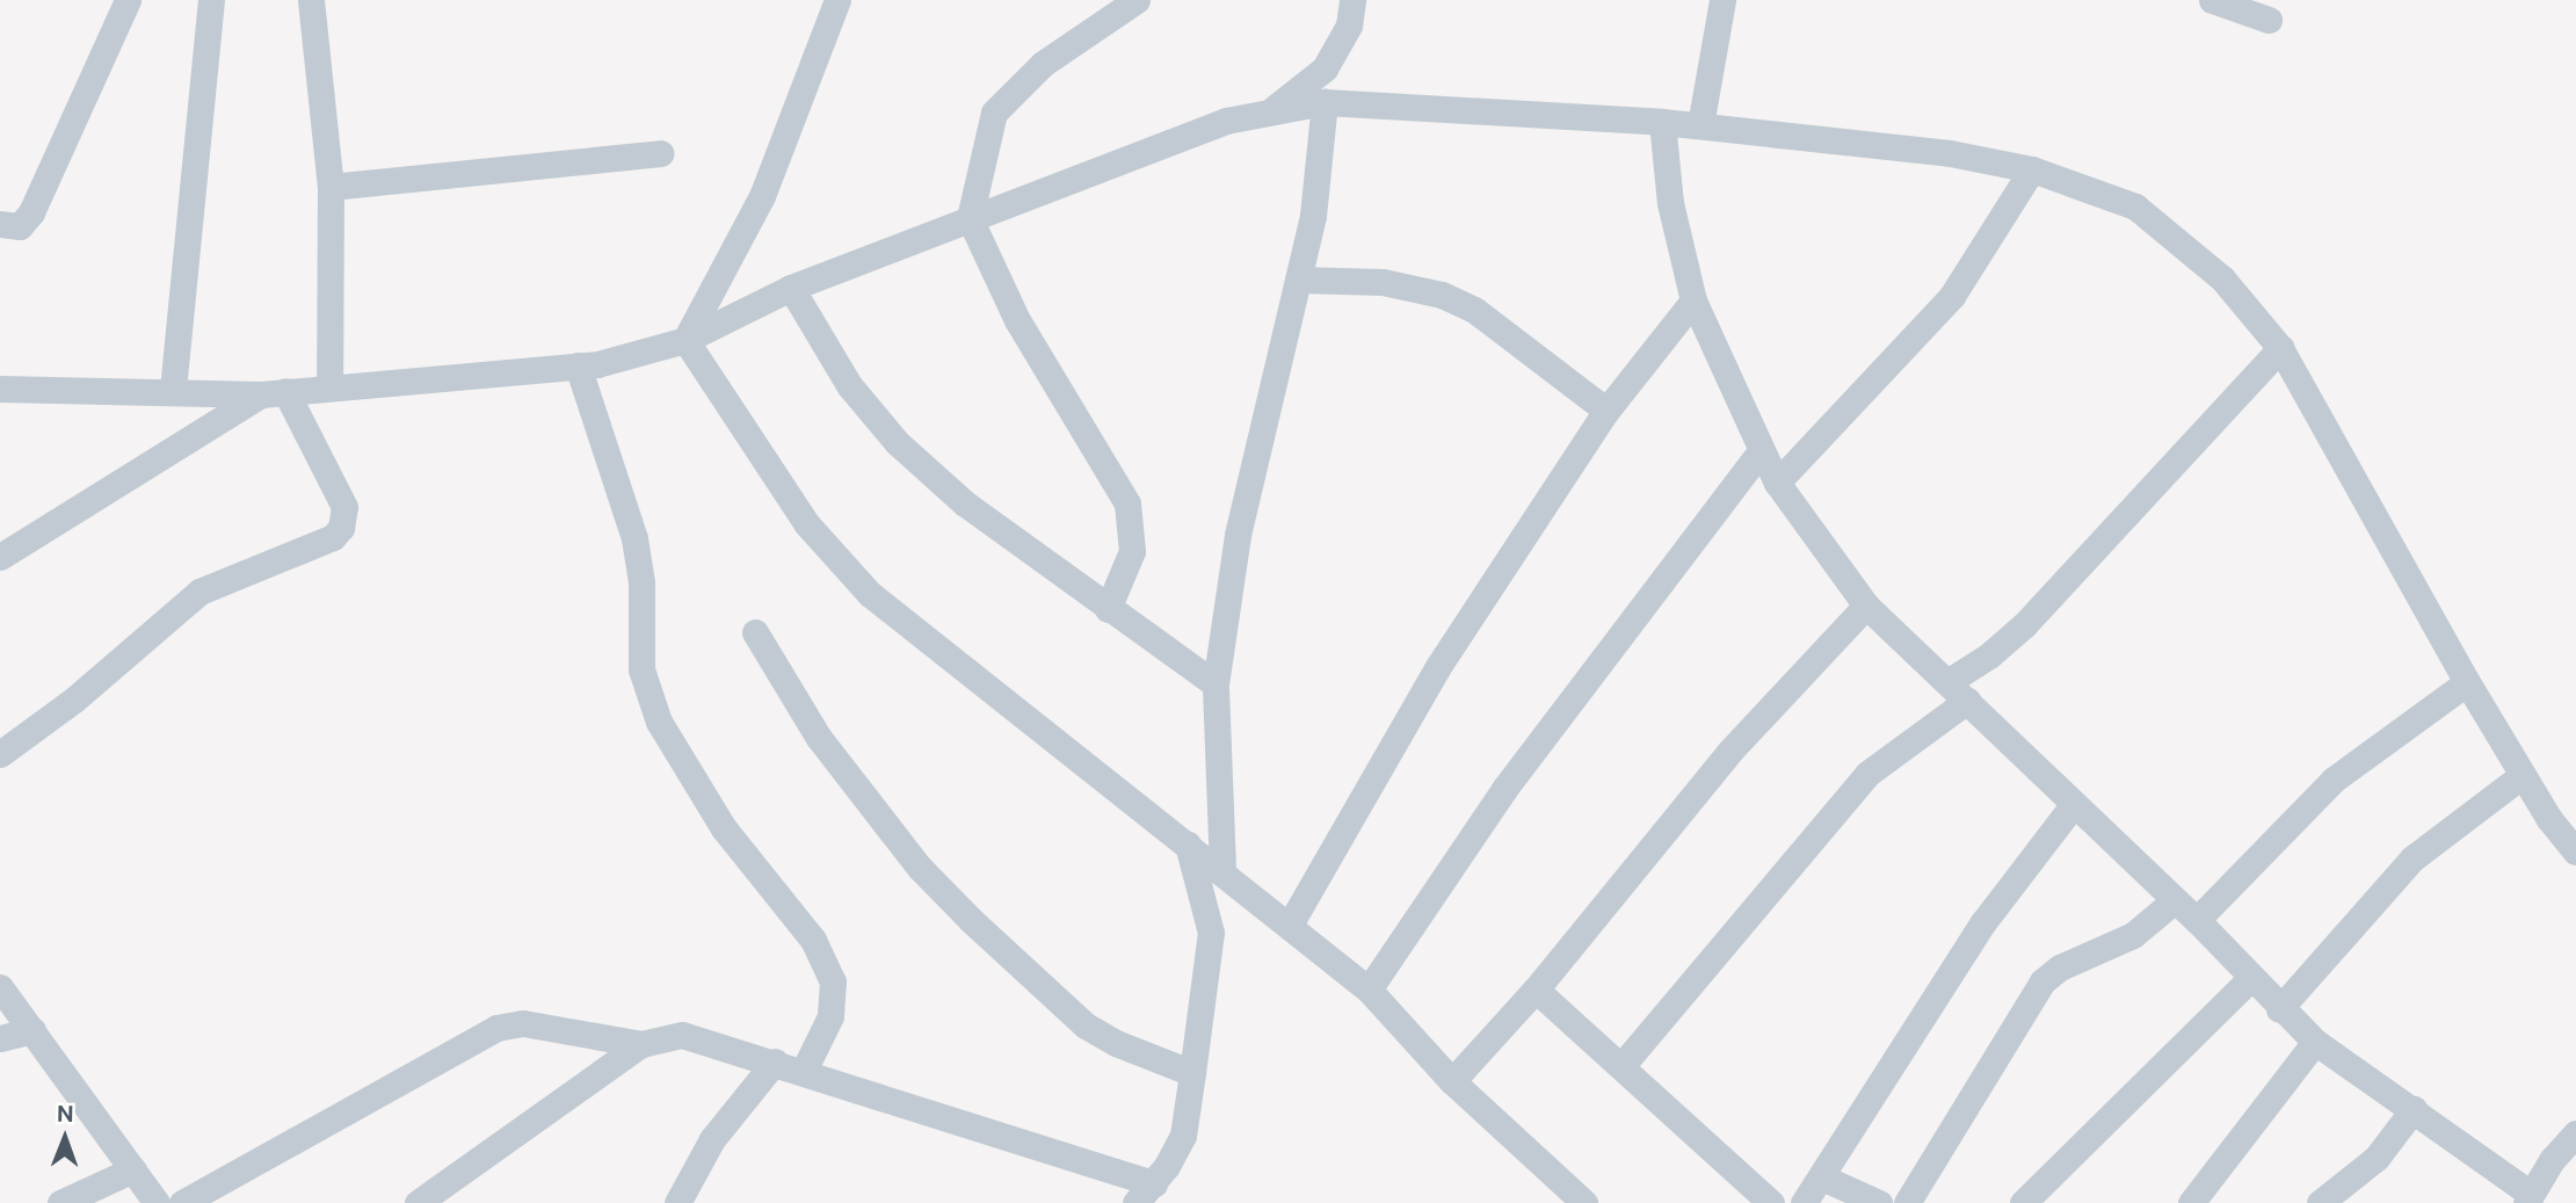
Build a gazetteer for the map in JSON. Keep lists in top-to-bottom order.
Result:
{
  "north": "top"
}
